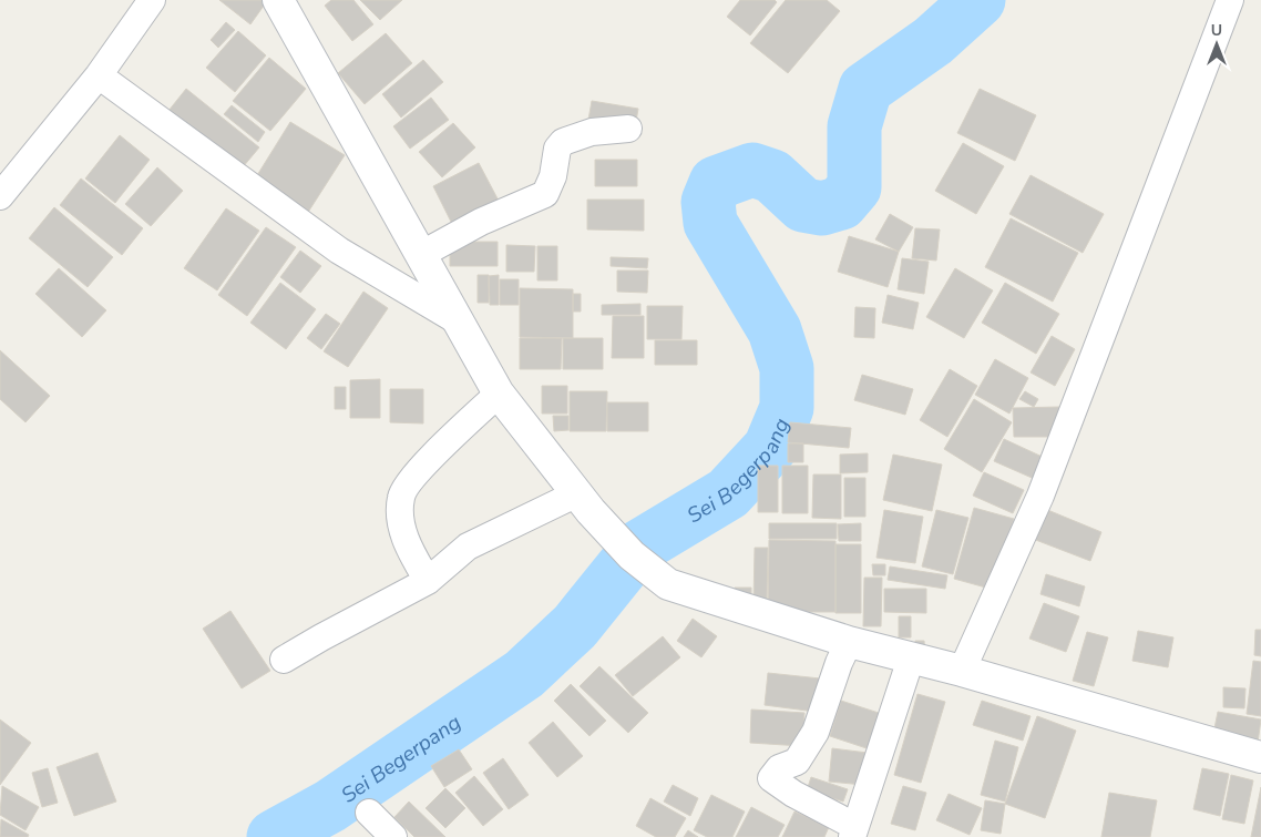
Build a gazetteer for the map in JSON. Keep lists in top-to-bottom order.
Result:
{
  "water": ["Sei Begerpang"],
  "north": "top"
}
